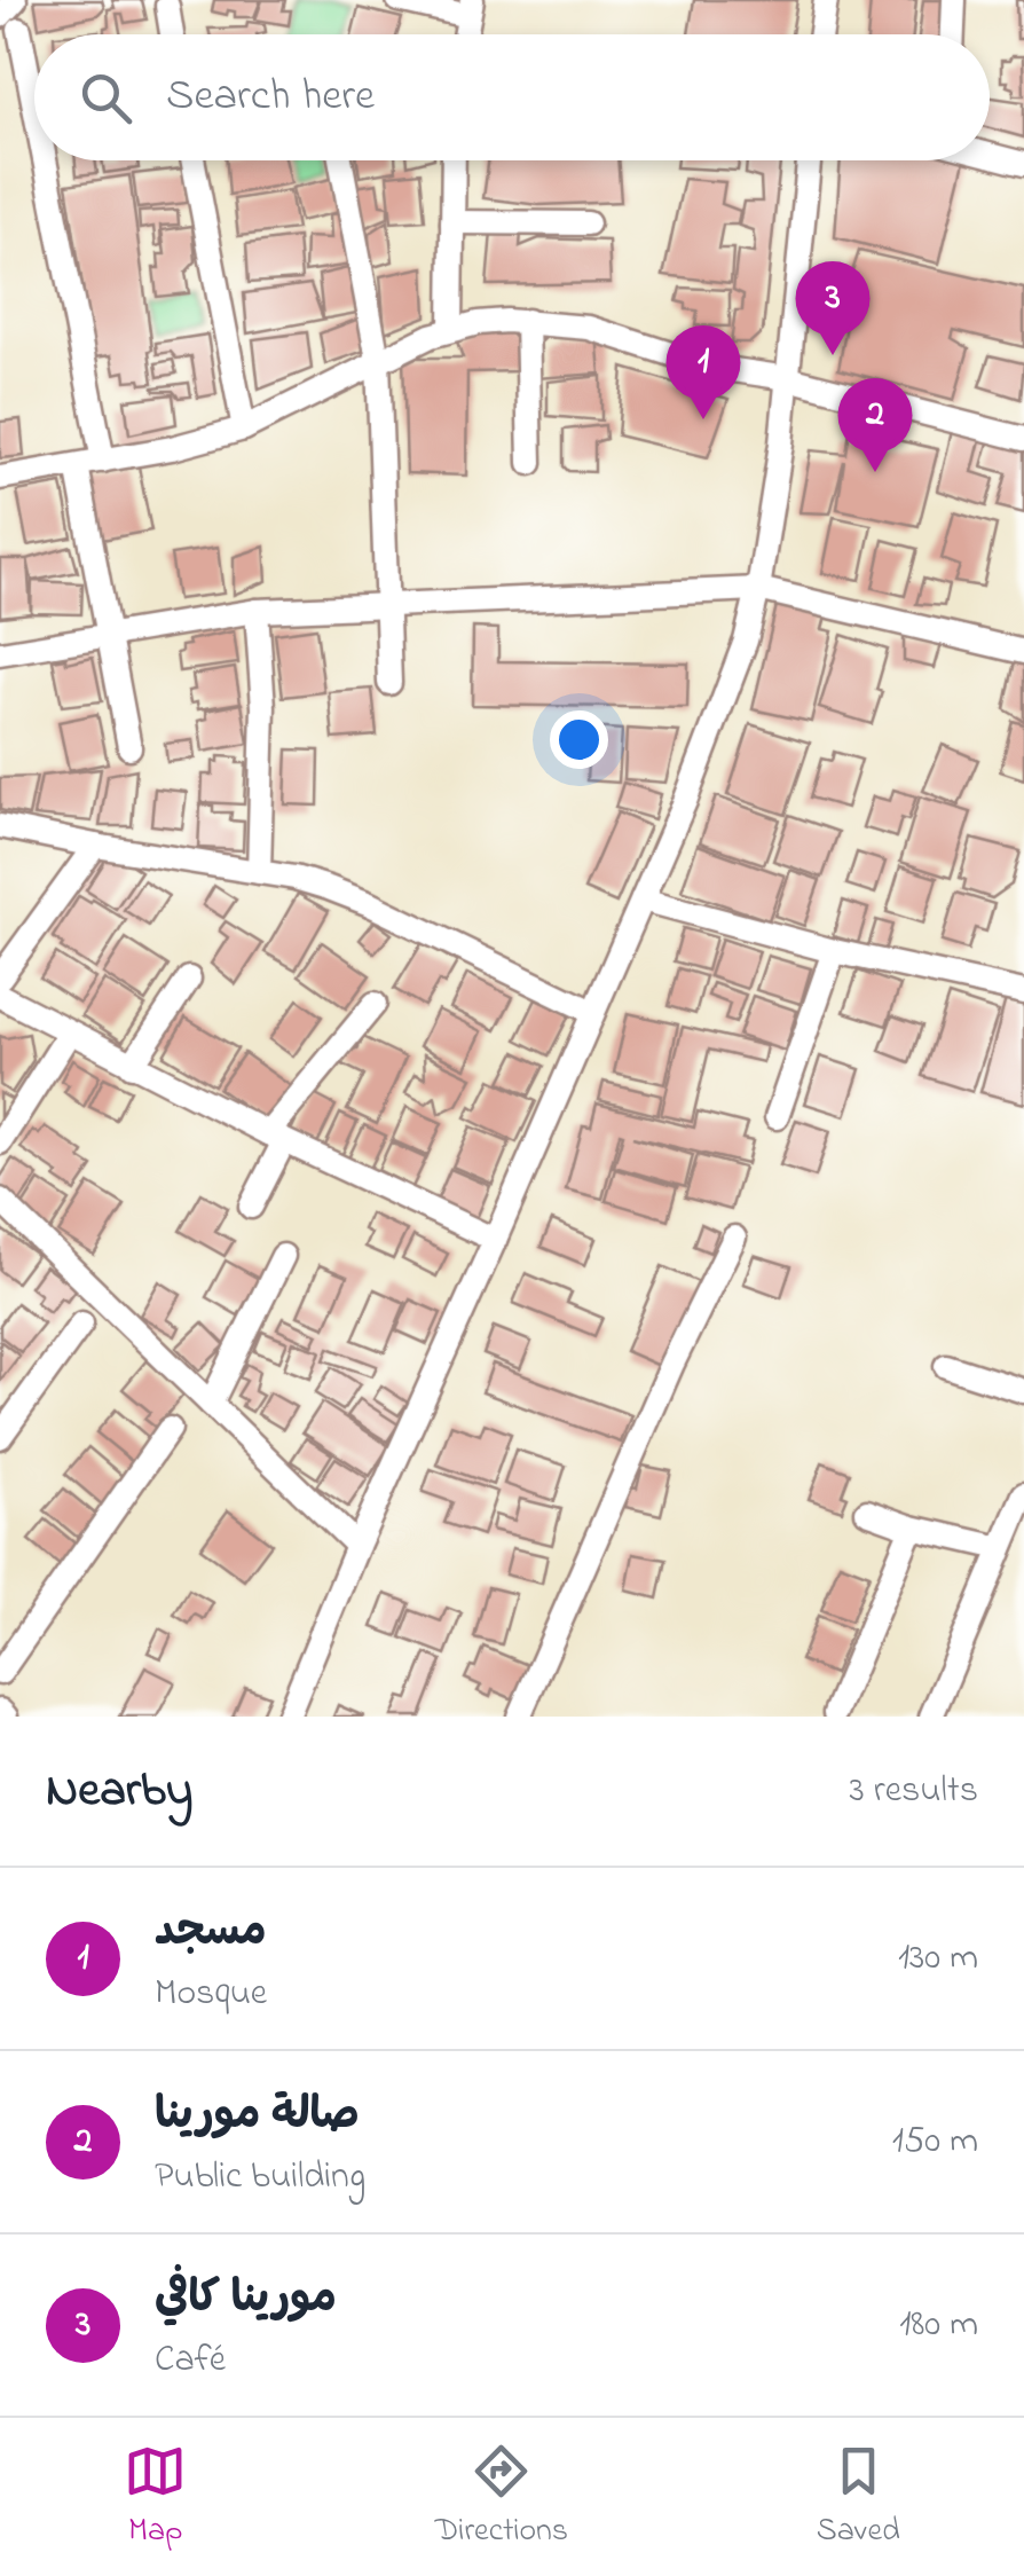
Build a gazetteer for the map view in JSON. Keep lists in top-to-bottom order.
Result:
{
  "page": {
    "search": "Search here",
    "pins": ["3", "1", "2"],
    "heading": ["Nearby", "3 results"],
    "list": [
      {
        "mark": "1",
        "name": "مسجد",
        "note": "Mosque",
        "value": "130 m"
      },
      {
        "mark": "2",
        "name": "صالة مورينا",
        "note": "Public building",
        "value": "150 m"
      },
      {
        "mark": "3",
        "name": "مورينا كافي",
        "note": "Café",
        "value": "180 m"
      }
    ],
    "nav": ["Map", "Directions", "Saved"]
  }
}
